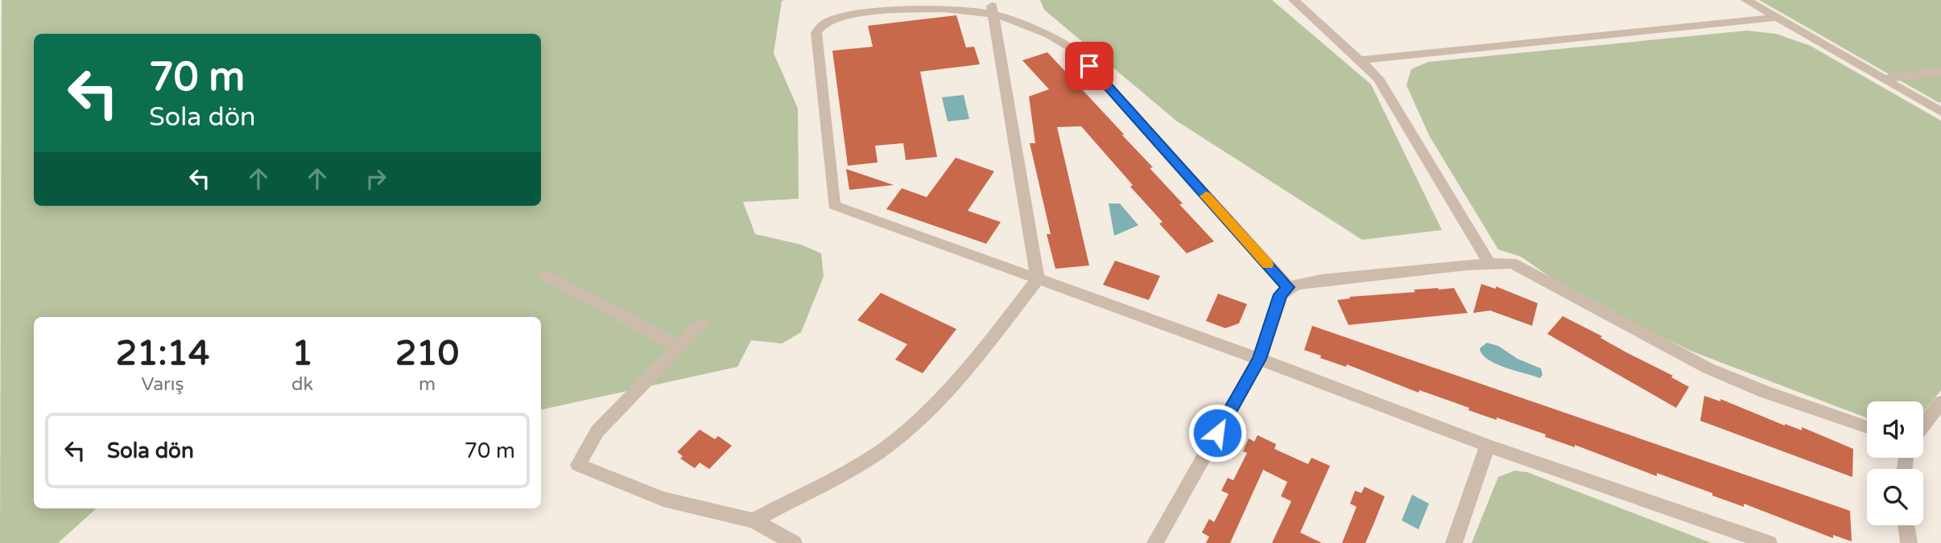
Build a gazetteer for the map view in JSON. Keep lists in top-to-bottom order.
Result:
{
  "page": {
    "turn": ["70 m", "Sola dön"],
    "eta": [
      "21:14",
      "Varış",
      "1",
      "dk",
      "210",
      "m"
    ],
    "list": [
      {
        "name": "Sola dön",
        "value": "70 m"
      }
    ]
  }
}
